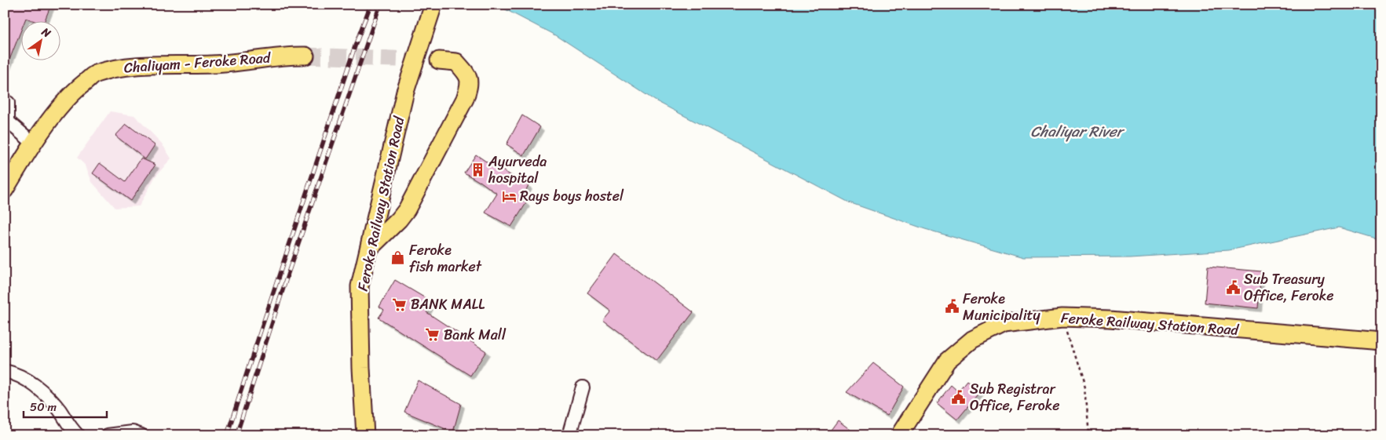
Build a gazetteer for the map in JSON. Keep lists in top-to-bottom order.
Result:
{
  "streets": {
    "main road": ["Chaliyam - Feroke Road", "Feroke Railway Station Road"]
  },
  "water": ["Chaliyar River"],
  "places": {
    "building": ["Ayurveda hospital"],
    "hotel": ["Rays boys hostel"],
    "shop": ["Feroke fish market"],
    "public building": ["Sub Treasury Office, Feroke", "Feroke Municipality", "Sub Registrar Office, Feroke"],
    "supermarket": ["BANK MALL", "Bank Mall"]
  },
  "scale_bar": "50 m",
  "north": "top right"
}
